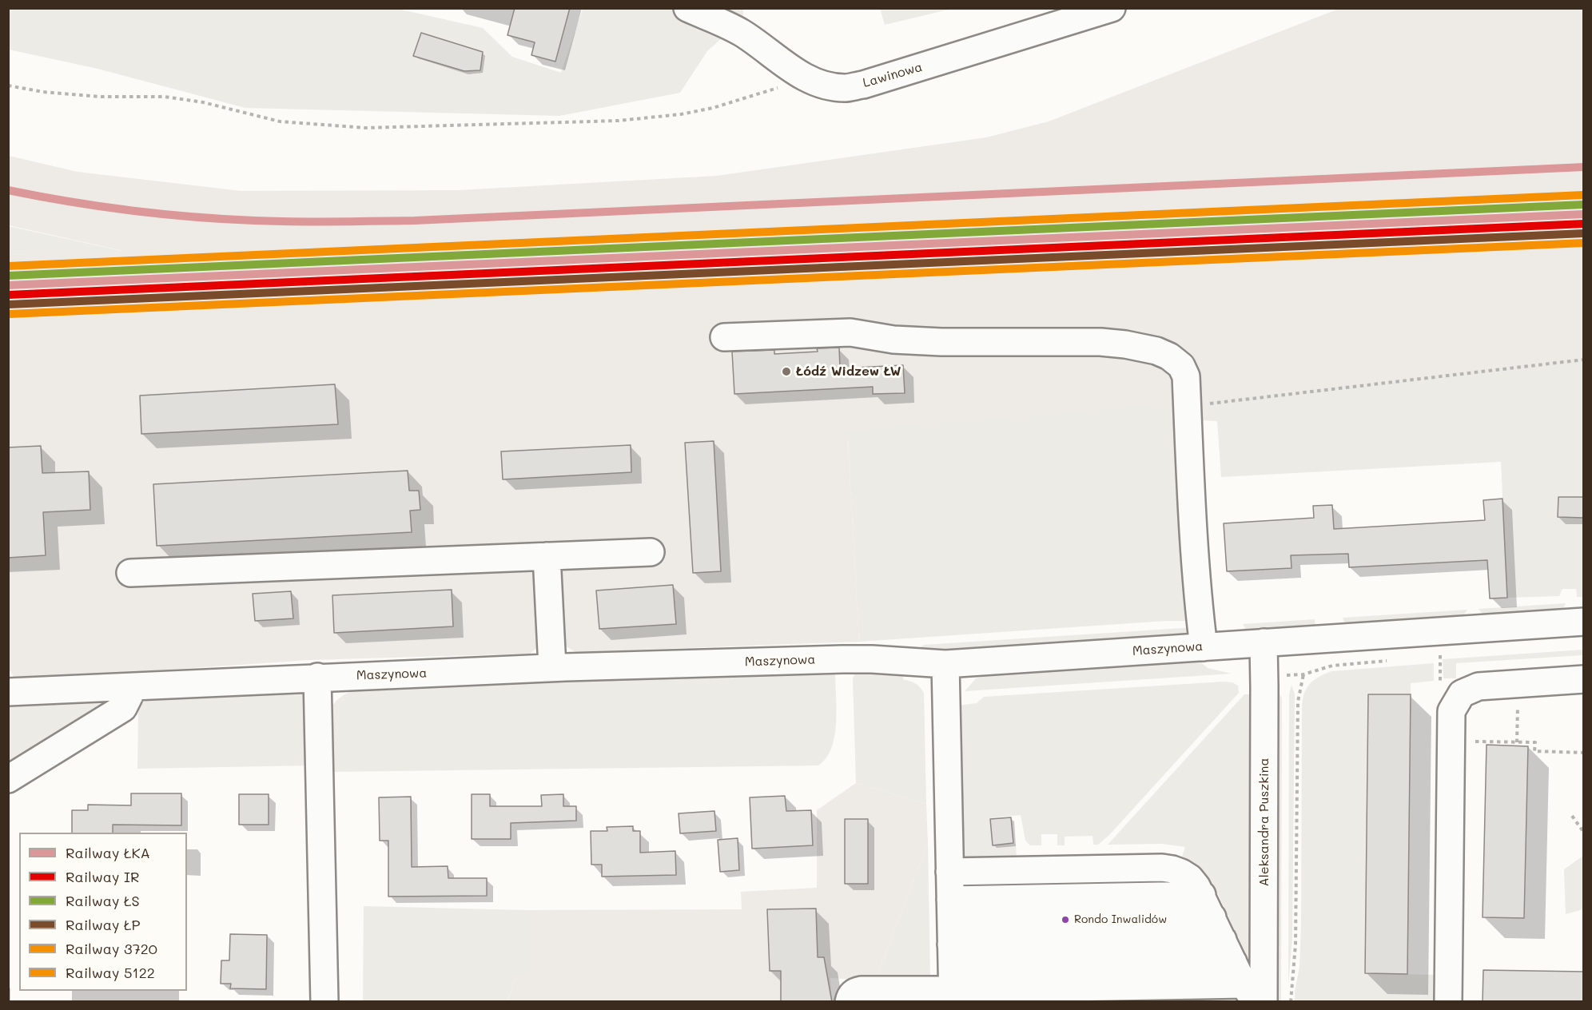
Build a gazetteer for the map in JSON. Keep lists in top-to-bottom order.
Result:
{
  "streets": {
    "street": ["Lawinowa", "Maszynowa", "Aleksandra Puszkina"]
  },
  "crossings": [
    ["Maszynowa", "Aleksandra Puszkina"]
  ],
  "places": ["Łódź Widzew ŁW", "Rondo Inwalidów"],
  "lines": [
    "rail line ŁKA",
    "rail line 3720",
    "rail line ŁS",
    "rail line IR",
    "rail line ŁP",
    "rail line 5122"
  ],
  "legend": [
    "Railway ŁKA",
    "Railway IR",
    "Railway ŁS",
    "Railway ŁP",
    "Railway 3720",
    "Railway 5122"
  ]
}
